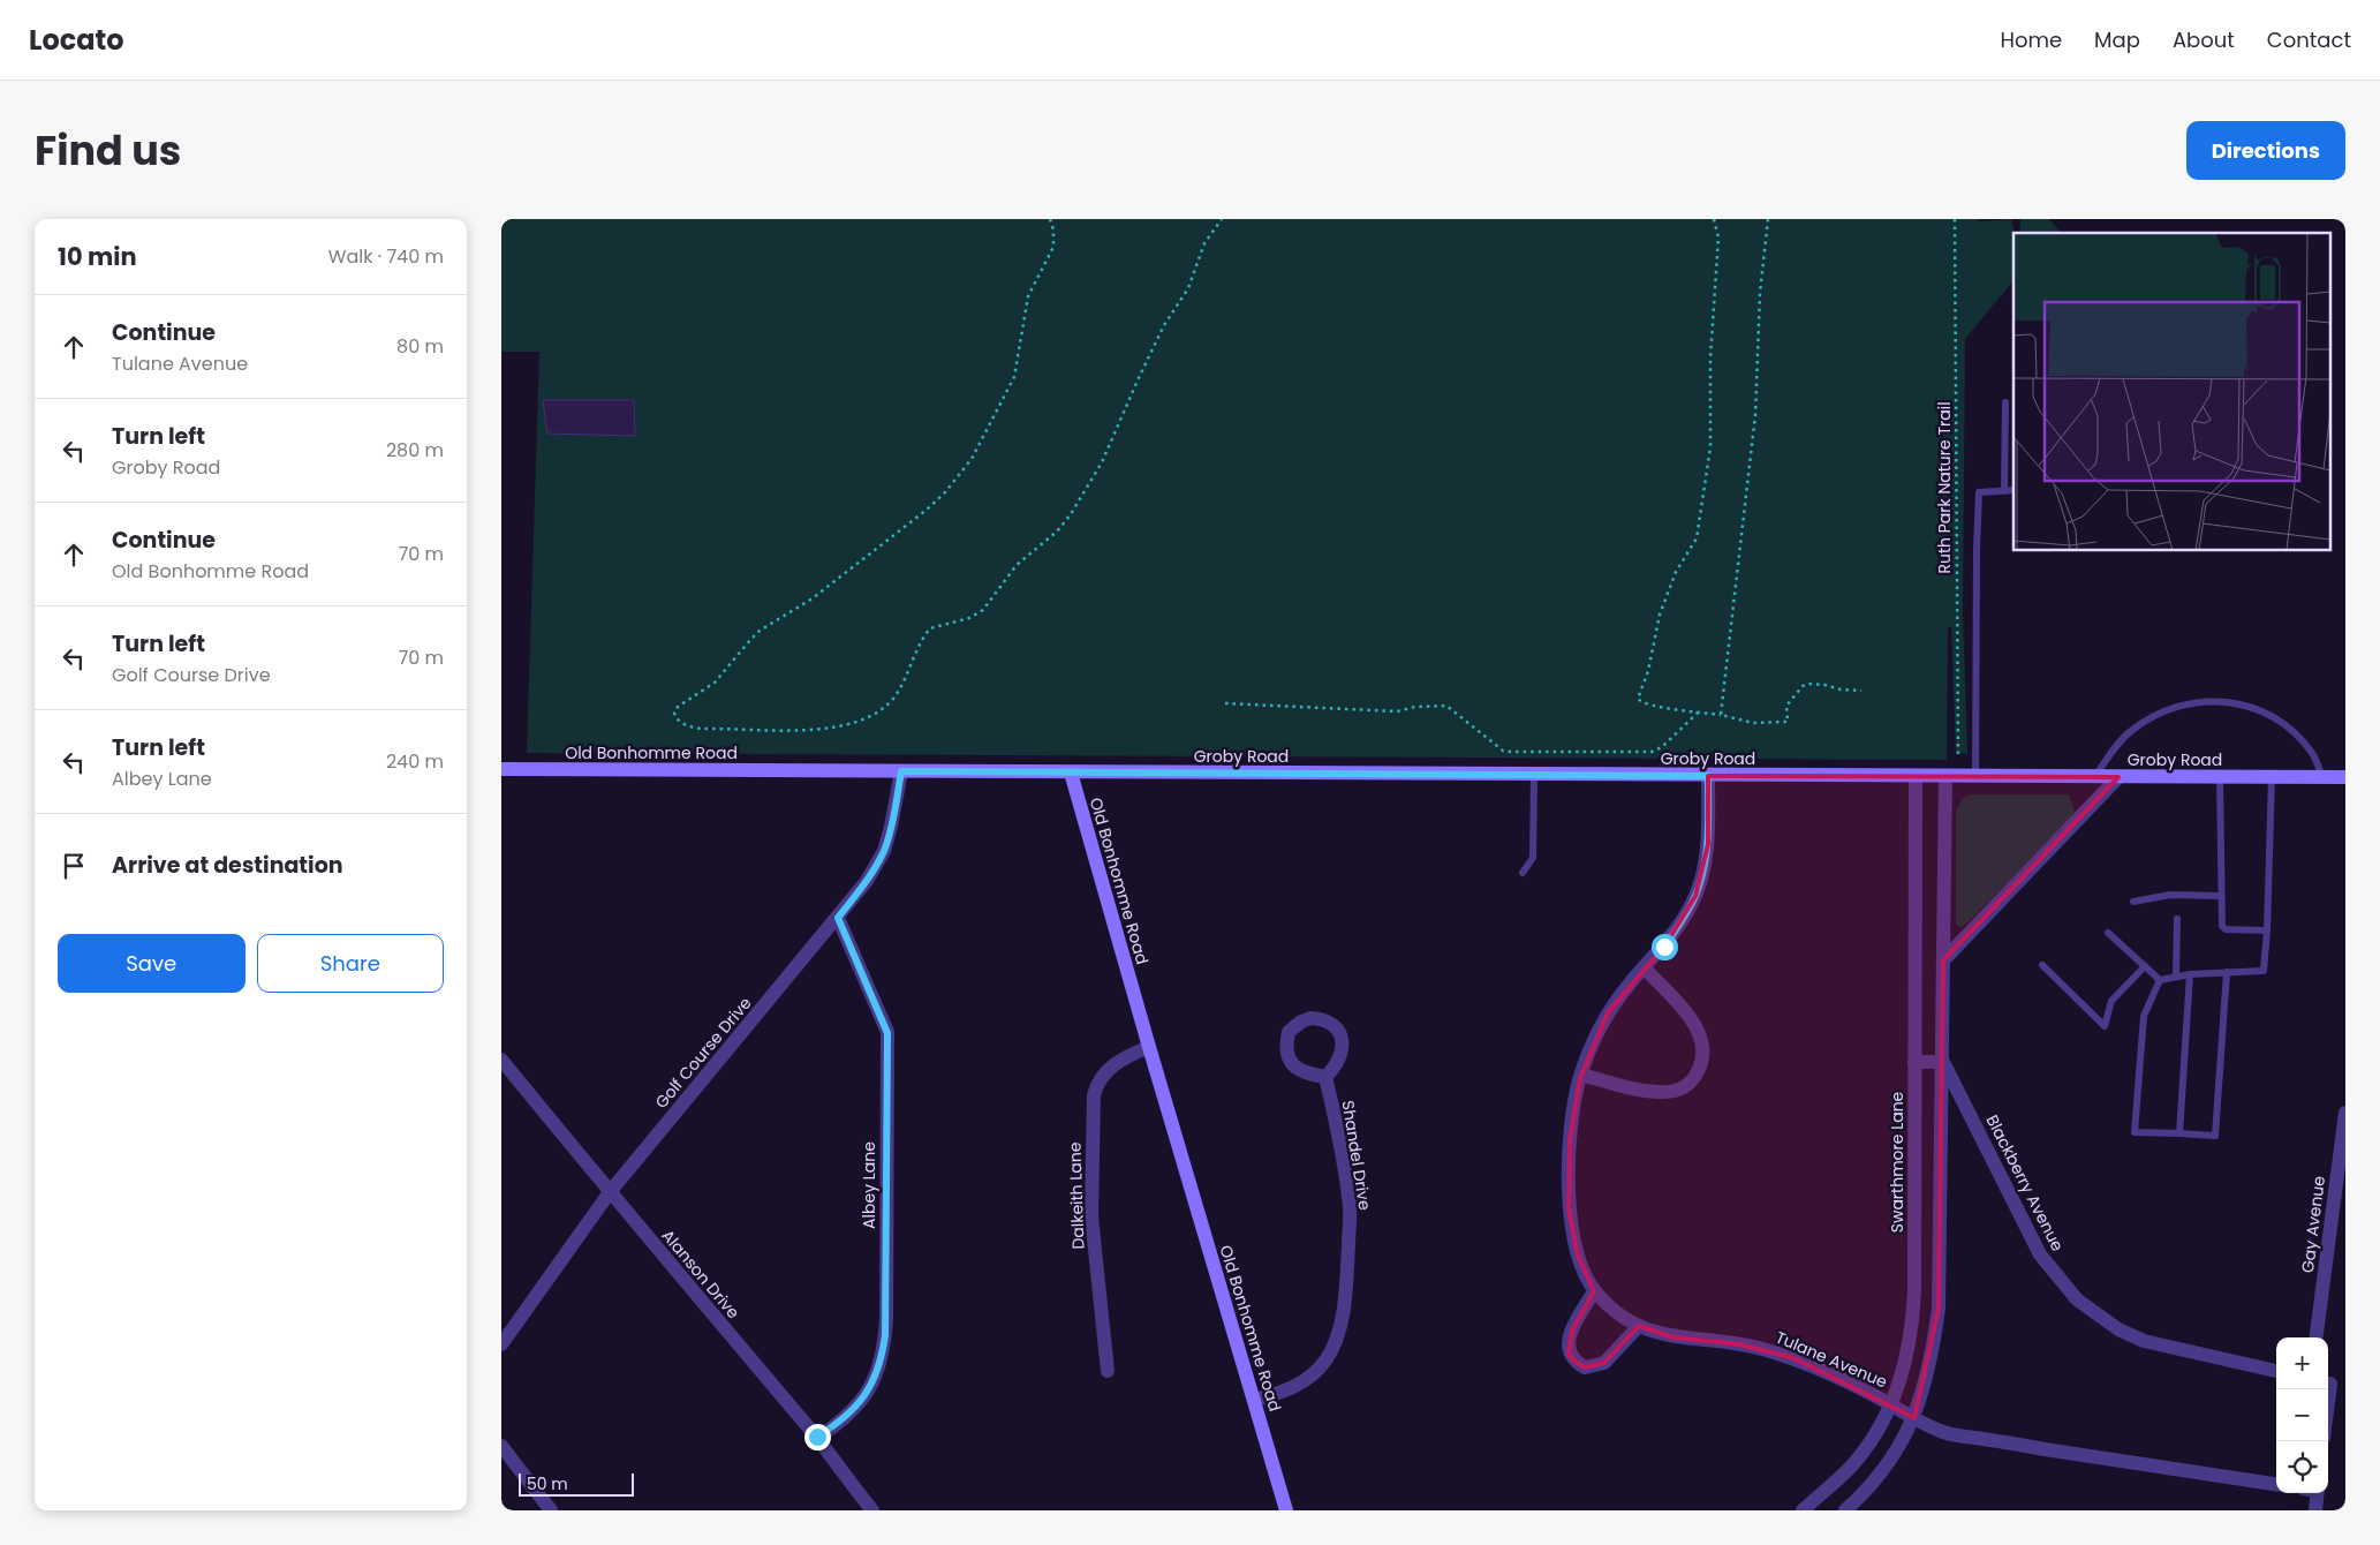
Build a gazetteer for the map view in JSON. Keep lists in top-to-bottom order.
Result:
{
  "streets": {
    "street": [
      "Old Bonhomme Road",
      "Groby Road",
      "Golf Course Drive",
      "Shandel Drive",
      "Swarthmore Lane",
      "Blackberry Avenue",
      "Albey Lane",
      "Dalkeith Lane",
      "Gay Avenue",
      "Alanson Drive",
      "Tulane Avenue"
    ],
    "path": ["Ruth Park Nature Trail"]
  },
  "crossings": [
    ["Old Bonhomme Road", "Groby Road"],
    ["Old Bonhomme Road", "Golf Course Drive"],
    ["Old Bonhomme Road", "Shandel Drive"],
    ["Old Bonhomme Road", "Dalkeith Lane"],
    ["Groby Road", "Swarthmore Lane"],
    ["Groby Road", "Tulane Avenue"],
    ["Golf Course Drive", "Albey Lane"],
    ["Golf Course Drive", "Alanson Drive"],
    ["Swarthmore Lane", "Tulane Avenue"],
    ["Albey Lane", "Alanson Drive"]
  ],
  "scale_bar": "50 m",
  "page": {
    "header": "Locato",
    "nav": [
      "Home",
      "Map",
      "About",
      "Contact"
    ],
    "title": "Find us",
    "buttons": [
      "Directions",
      ["Save", "Share"]
    ],
    "heading": ["10 min", "Walk · 740 m"],
    "list": [
      ["Continue", "Tulane Avenue", "80 m"],
      ["Turn left", "Groby Road", "280 m"],
      ["Continue", "Old Bonhomme Road", "70 m"],
      ["Turn left", "Golf Course Drive", "70 m"],
      ["Turn left", "Albey Lane", "240 m"],
      "Arrive at destination"
    ],
    "map_buttons": ["+", "−"],
    "scale": "50 m"
  }
}
